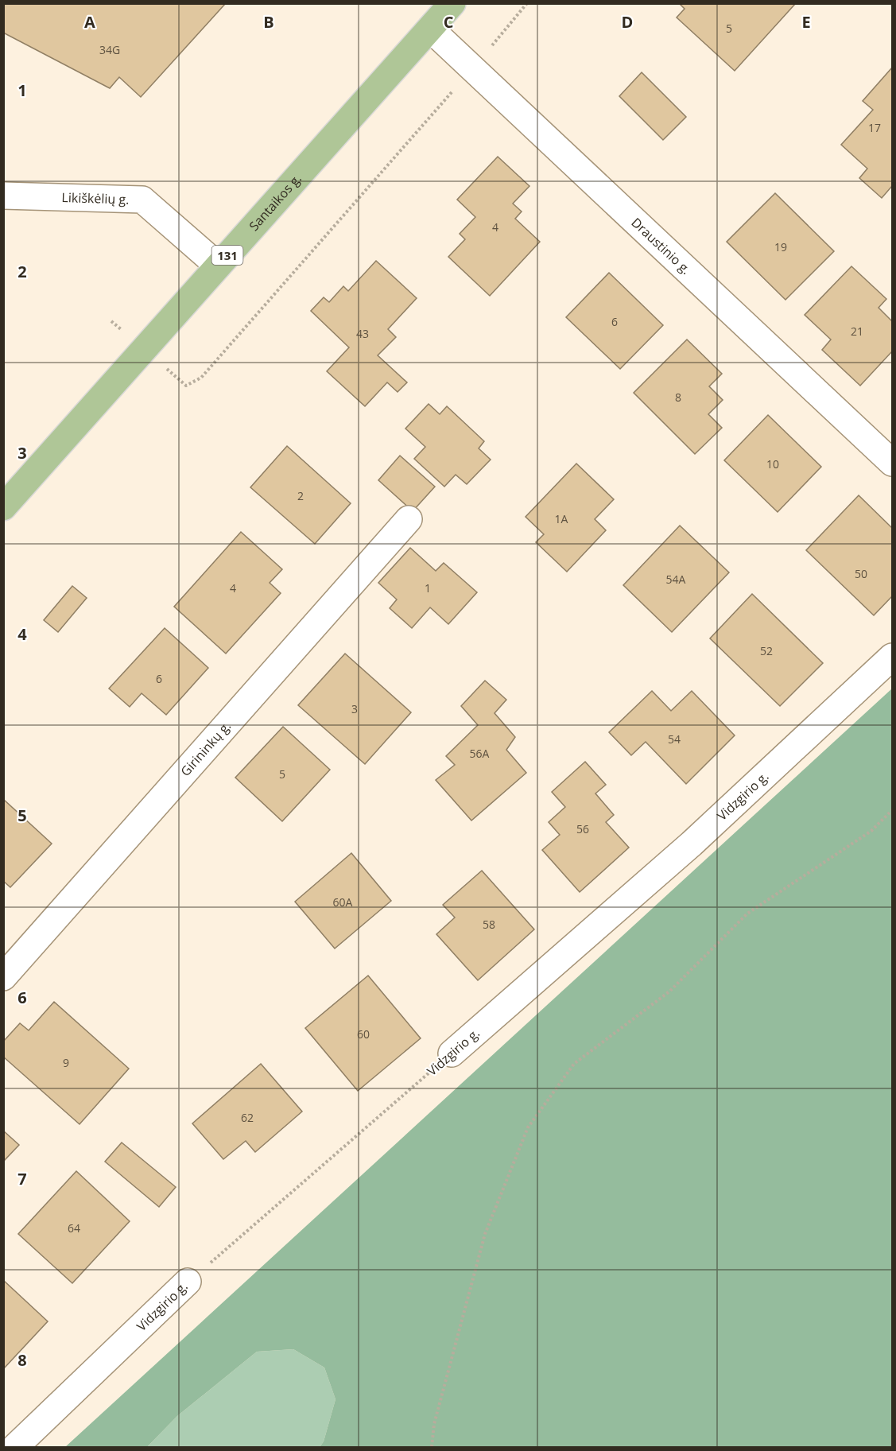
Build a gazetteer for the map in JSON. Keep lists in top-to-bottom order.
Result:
{
  "streets": {
    "main road": ["Santaikos g.", "131"],
    "street": [
      "Likiškėlių g.",
      "Draustinio g.",
      "Girininkų g.",
      "Vidzgirio g."
    ]
  },
  "crossings": [
    ["Likiškėlių g.", "Santaikos g."],
    ["Santaikos g.", "Draustinio g."]
  ],
  "house_numbers": [
    "5",
    "34G",
    "17",
    "4",
    "19",
    "6",
    "21",
    "43",
    "8",
    "10",
    "2",
    "1A",
    "50",
    "54A",
    "4",
    "1",
    "52",
    "6",
    "3",
    "54",
    "56A",
    "5",
    "56",
    "60A",
    "58",
    "60",
    "9",
    "62",
    "64"
  ],
  "grid": {
    "columns": [
      "A",
      "B",
      "C",
      "D",
      "E"
    ],
    "rows": [
      "1",
      "2",
      "3",
      "4",
      "5",
      "6",
      "7",
      "8"
    ]
  }
}
